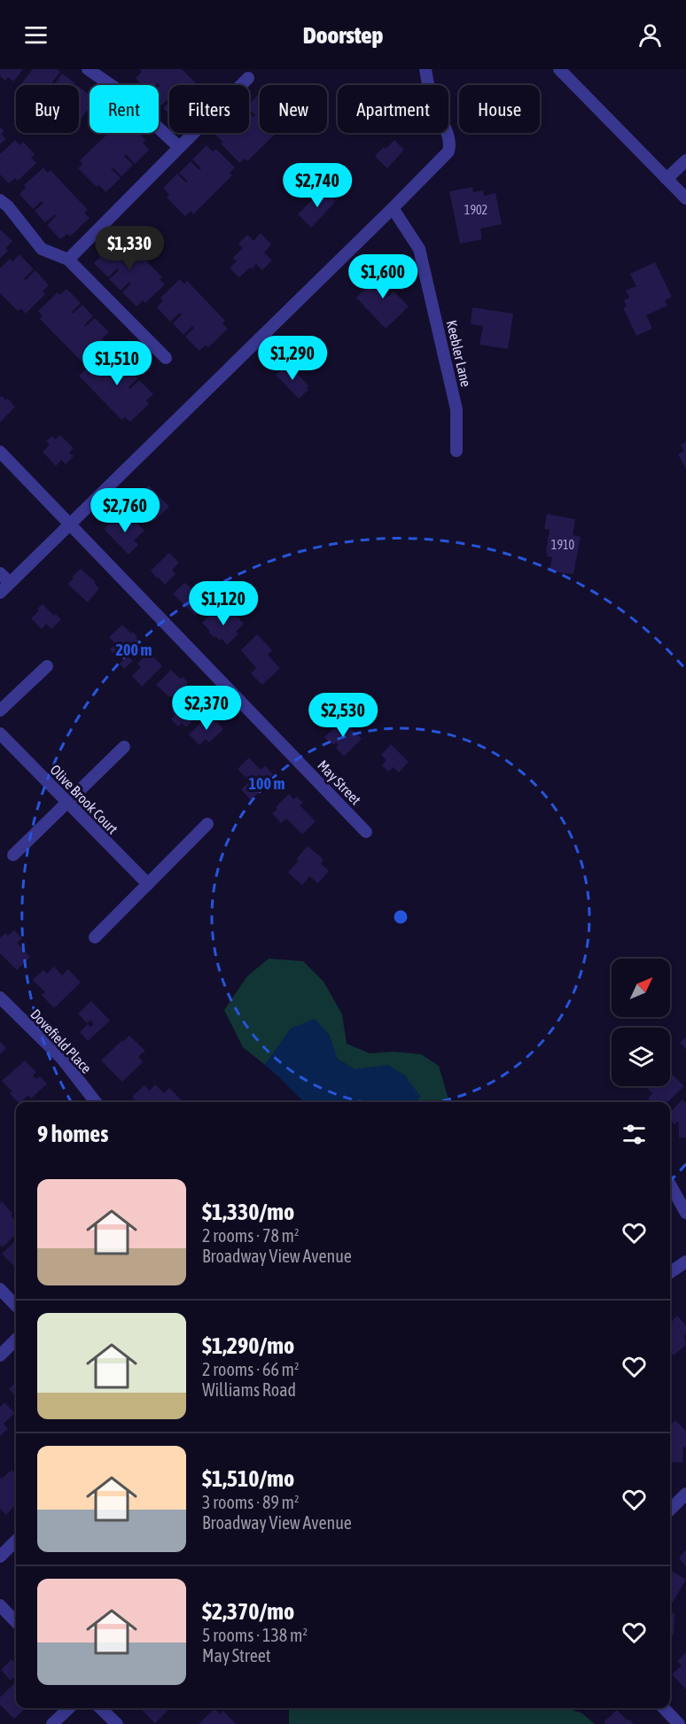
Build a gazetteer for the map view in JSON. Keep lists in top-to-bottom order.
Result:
{
  "streets": {
    "street": [
      "Keebler Lane",
      "May Street",
      "Olive Brook Court",
      "Dovefield Place"
    ]
  },
  "house_numbers": ["1902", "1910"],
  "north": "top right",
  "page": {
    "header": "Doorstep",
    "chip": [
      "Buy",
      "Rent",
      "Filters",
      "New",
      "Apartment",
      "House"
    ],
    "price": [
      "$2,740",
      "$1,330",
      "$1,600",
      "$1,290",
      "$1,510",
      "$2,760",
      "$1,120",
      "$2,370",
      "$2,530"
    ],
    "heading": "9 homes",
    "list": [
      {
        "name": "$1,330/mo",
        "note": "2 rooms · 78 m² · Broadway View Avenue"
      },
      {
        "name": "$1,290/mo",
        "note": "2 rooms · 66 m² · Williams Road"
      },
      {
        "name": "$1,510/mo",
        "note": "3 rooms · 89 m² · Broadway View Avenue"
      },
      {
        "name": "$2,370/mo",
        "note": "5 rooms · 138 m² · May Street"
      }
    ]
  },
  "rings": ["200 m", "100 m"]
}
